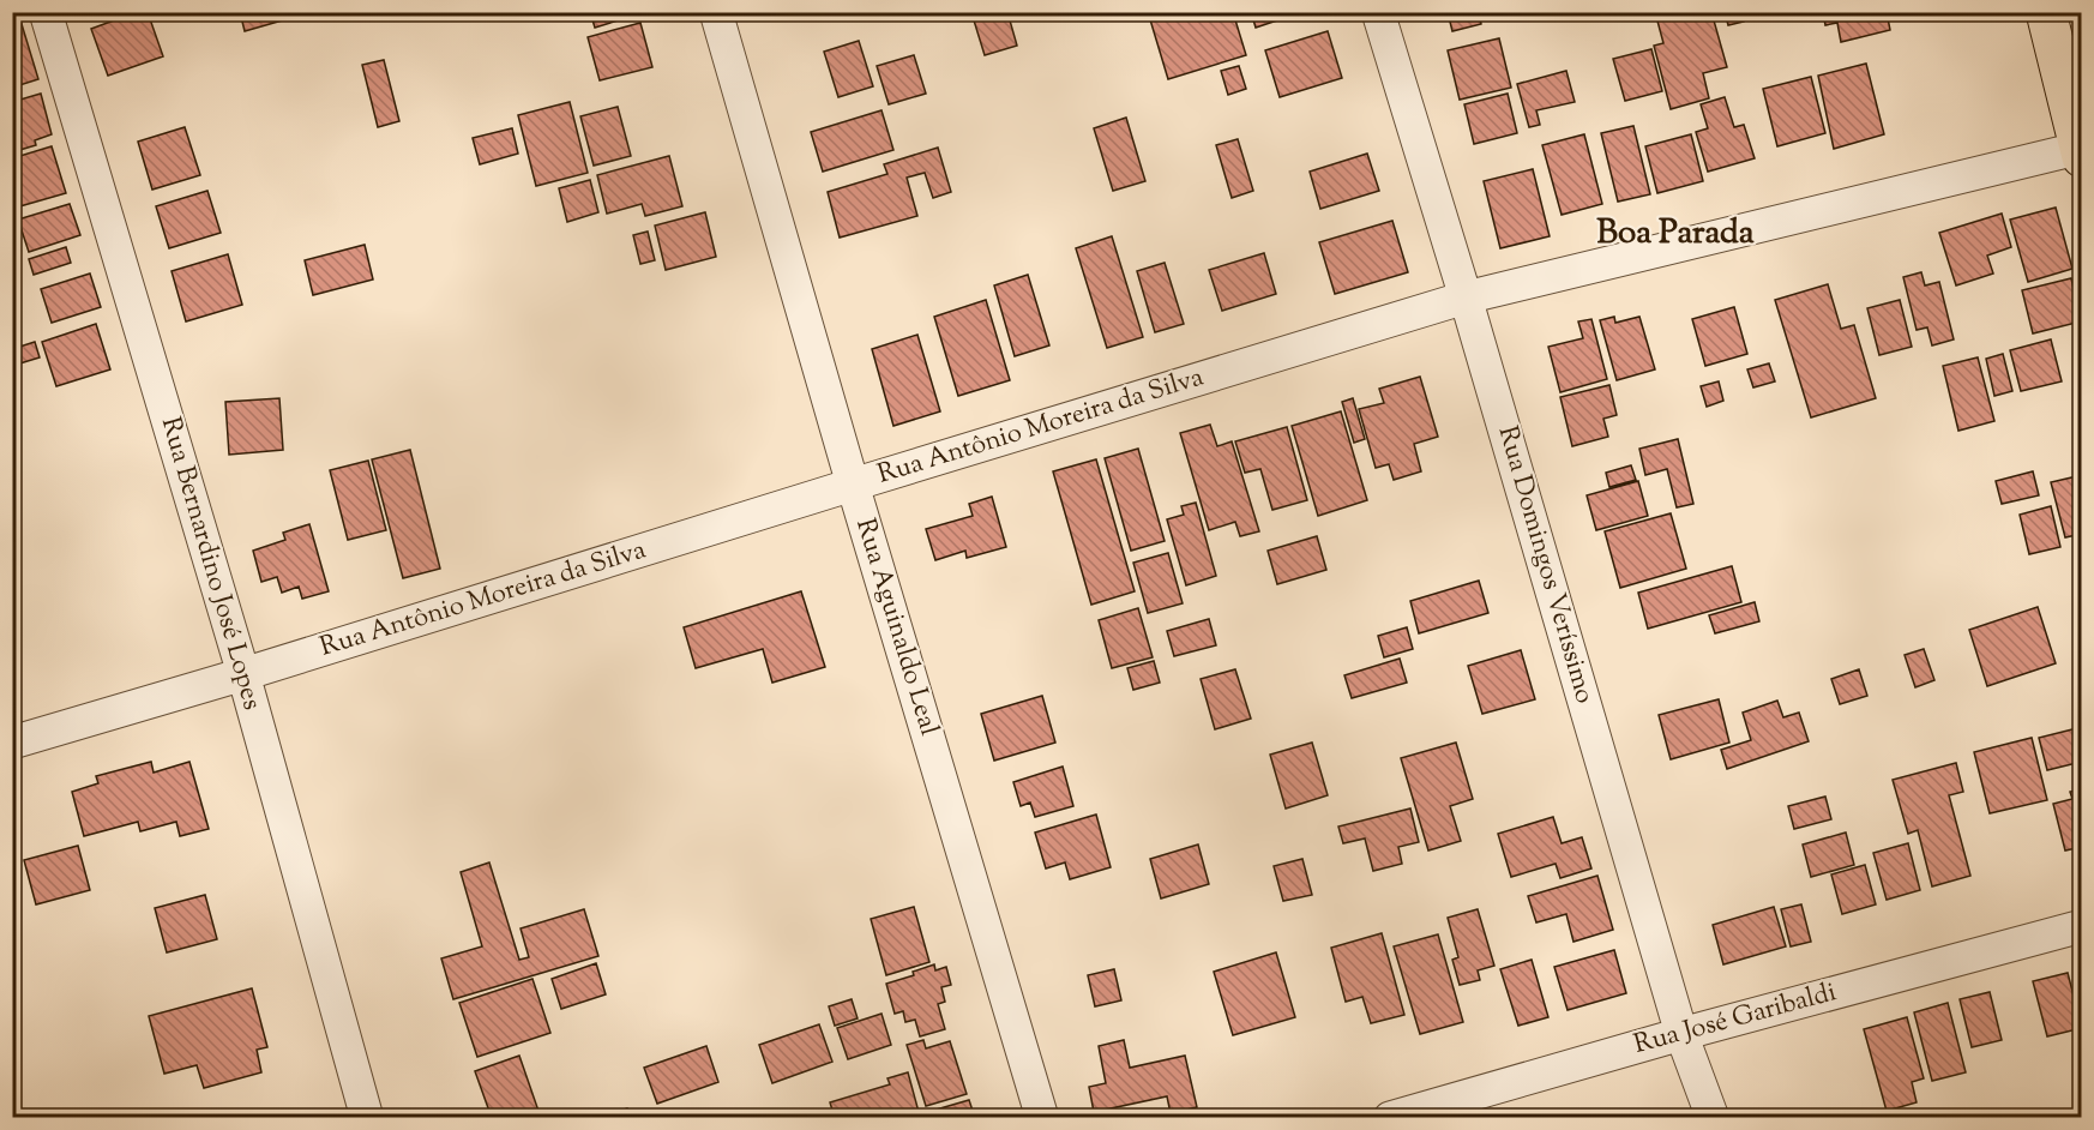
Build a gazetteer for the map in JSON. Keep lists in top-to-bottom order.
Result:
{
  "streets": {
    "street": [
      "Rua Antônio Moreira da Silva",
      "Rua Bernardino José Lopes",
      "Rua Domingos Veríssimo",
      "Rua Aguinaldo Leal",
      "Rua José Garibaldi"
    ]
  },
  "crossings": [
    ["Rua Antônio Moreira da Silva", "Rua Bernardino José Lopes"],
    ["Rua Antônio Moreira da Silva", "Rua Domingos Veríssimo"],
    ["Rua Antônio Moreira da Silva", "Rua Aguinaldo Leal"],
    ["Rua Domingos Veríssimo", "Rua José Garibaldi"]
  ],
  "districts": ["Boa Parada"]
}
